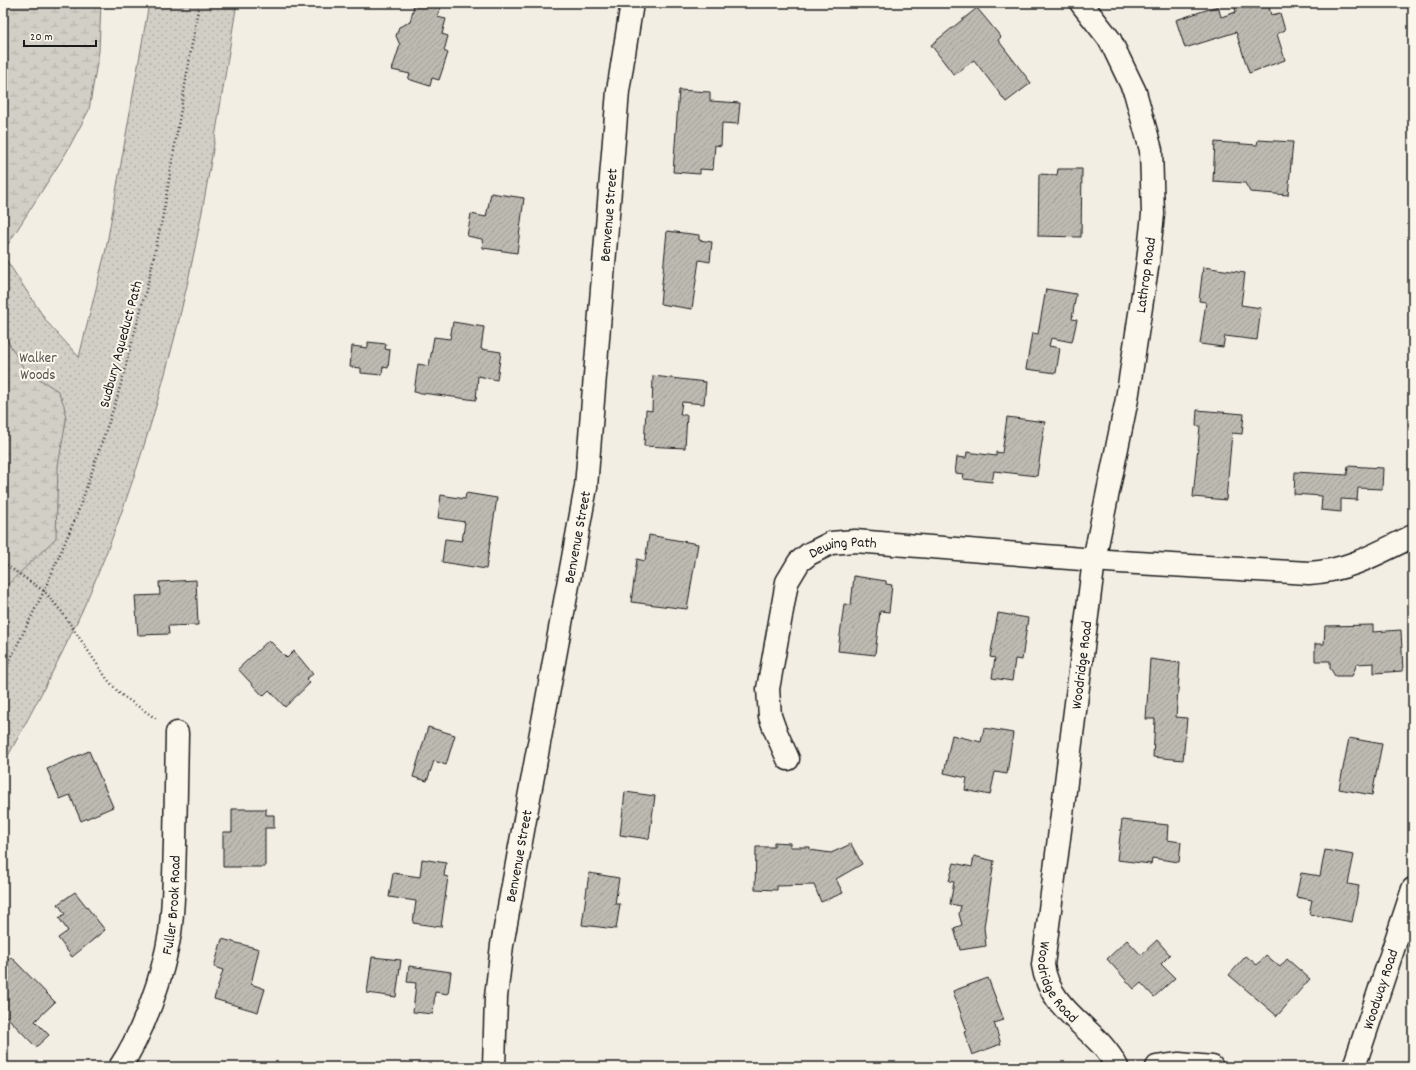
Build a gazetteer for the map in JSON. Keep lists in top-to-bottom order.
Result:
{
  "streets": {
    "street": [
      "Benvenue Street",
      "Lathrop Road",
      "Dewing Path",
      "Woodridge Road",
      "Fuller Brook Road",
      "Woodway Road"
    ],
    "path": ["Sudbury Aqueduct Path"]
  },
  "crossings": [
    ["Lathrop Road", "Dewing Path"],
    ["Lathrop Road", "Woodridge Road"],
    ["Dewing Path", "Woodridge Road"]
  ],
  "parks": ["Walker Woods"],
  "scale_bar": "20 m"
}
